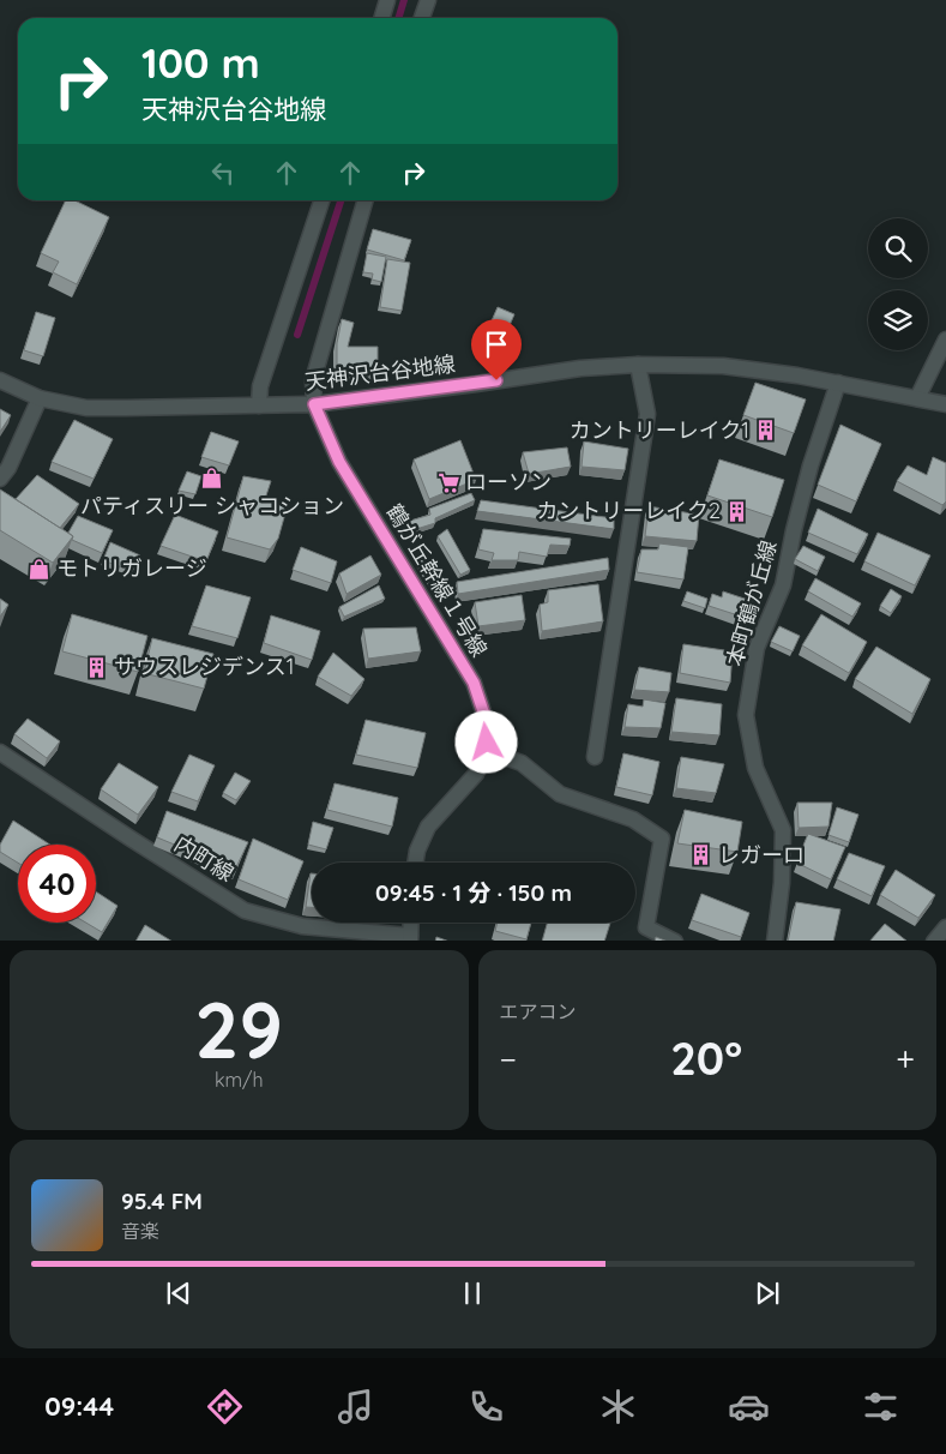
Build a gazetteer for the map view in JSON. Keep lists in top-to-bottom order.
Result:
{
  "streets": {
    "street": [
      "天神沢台谷地線",
      "鶴が丘幹線１号線",
      "本町鶴が丘線",
      "内町線"
    ]
  },
  "crossings": [
    ["天神沢台谷地線", "鶴が丘幹線１号線"],
    ["天神沢台谷地線", "本町鶴が丘線"]
  ],
  "places": {
    "building": [
      "カントリーレイク1",
      "カントリーレイク2",
      "サウスレジデンス1",
      "レガーロ"
    ],
    "shop": ["パティスリー シャコション", "モトリガレージ"],
    "supermarket": ["ローソン"]
  },
  "page": {
    "turn": ["100 m", "天神沢台谷地線"],
    "limit": "40",
    "trip": "09:45 · 1 分 · 150 m",
    "tile": [
      ["29", "km/h"],
      "エアコン"
    ],
    "heat": ["−", "20°", "+"],
    "song": ["95.4 FM", "音楽"],
    "tabs": "09:44"
  }
}
